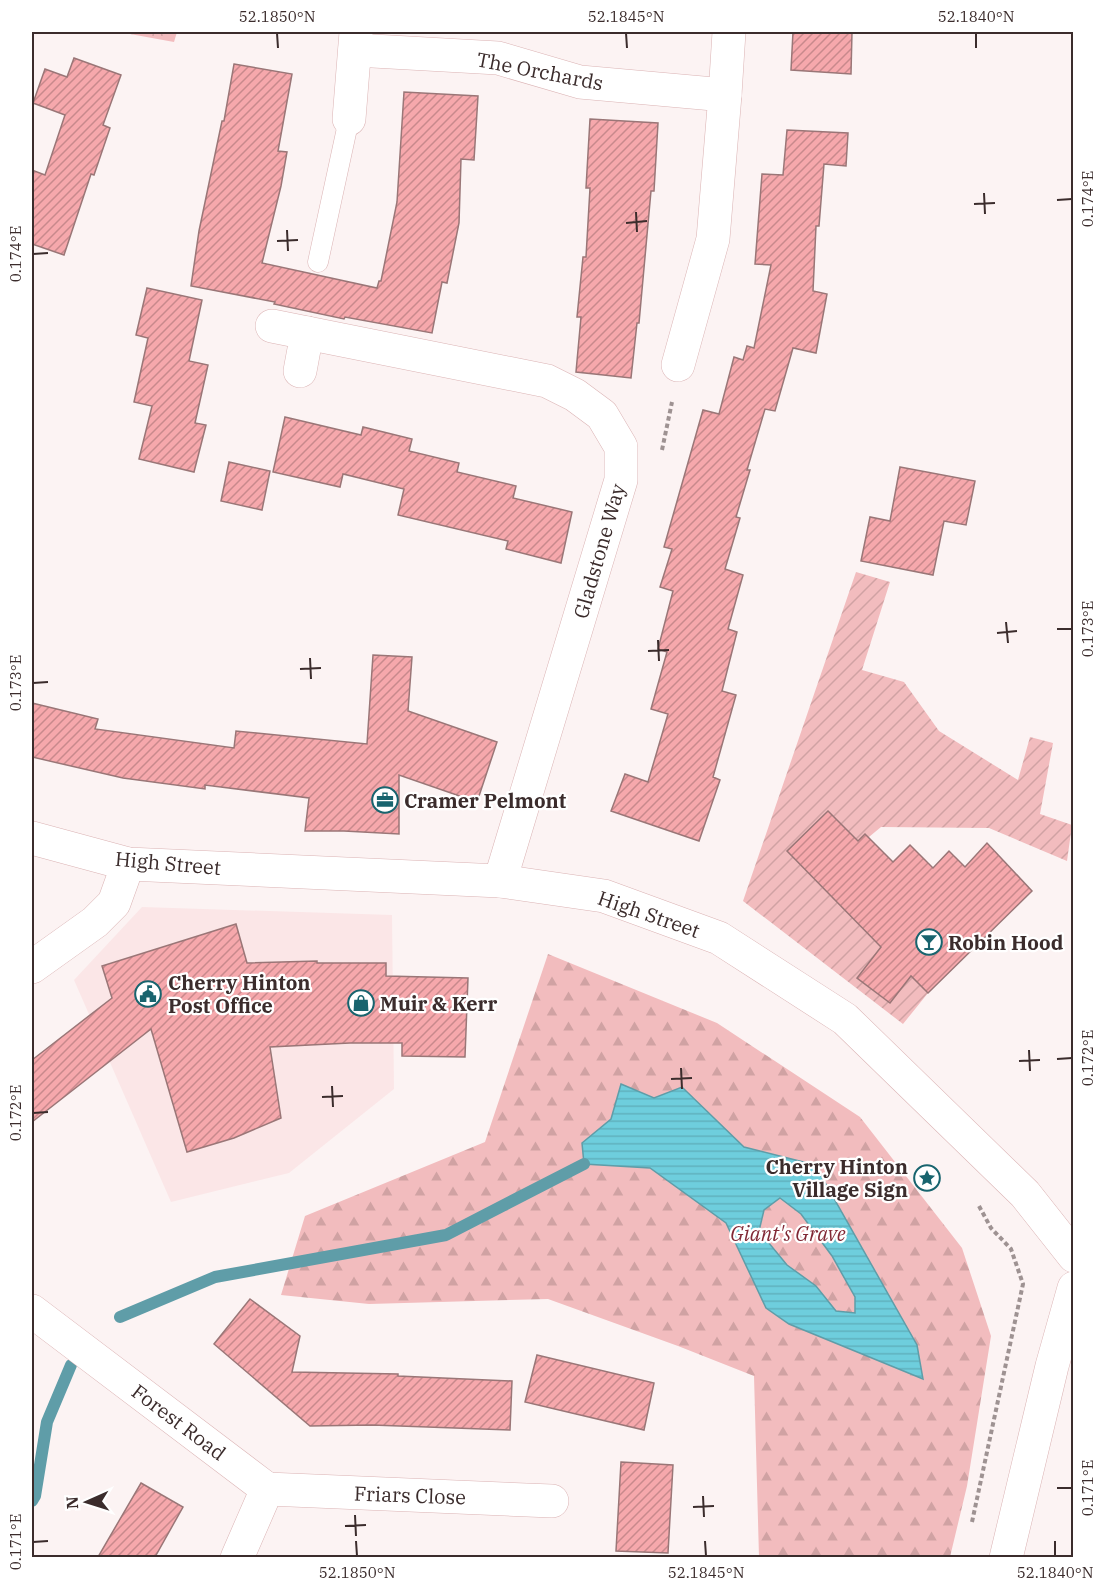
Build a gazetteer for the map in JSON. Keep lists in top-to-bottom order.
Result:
{
  "streets": {
    "street": [
      "The Orchards",
      "Gladstone Way",
      "High Street",
      "Forest Road",
      "Friars Close"
    ]
  },
  "crossings": [
    ["Gladstone Way", "High Street"],
    ["Forest Road", "Friars Close"]
  ],
  "parks": ["Giant's Grave"],
  "places": {
    "office": ["Cramer Pelmont"],
    "bar": ["Robin Hood"],
    "public building": ["Cherry Hinton Post Office"],
    "shop": ["Muir & Kerr"],
    "place": ["Cherry Hinton Village Sign"]
  },
  "north": "left",
  "coordinates": [
    "52.1850°N",
    "52.1845°N",
    "52.1840°N",
    "0.174°E",
    "0.173°E",
    "0.172°E",
    "0.171°E"
  ]
}
